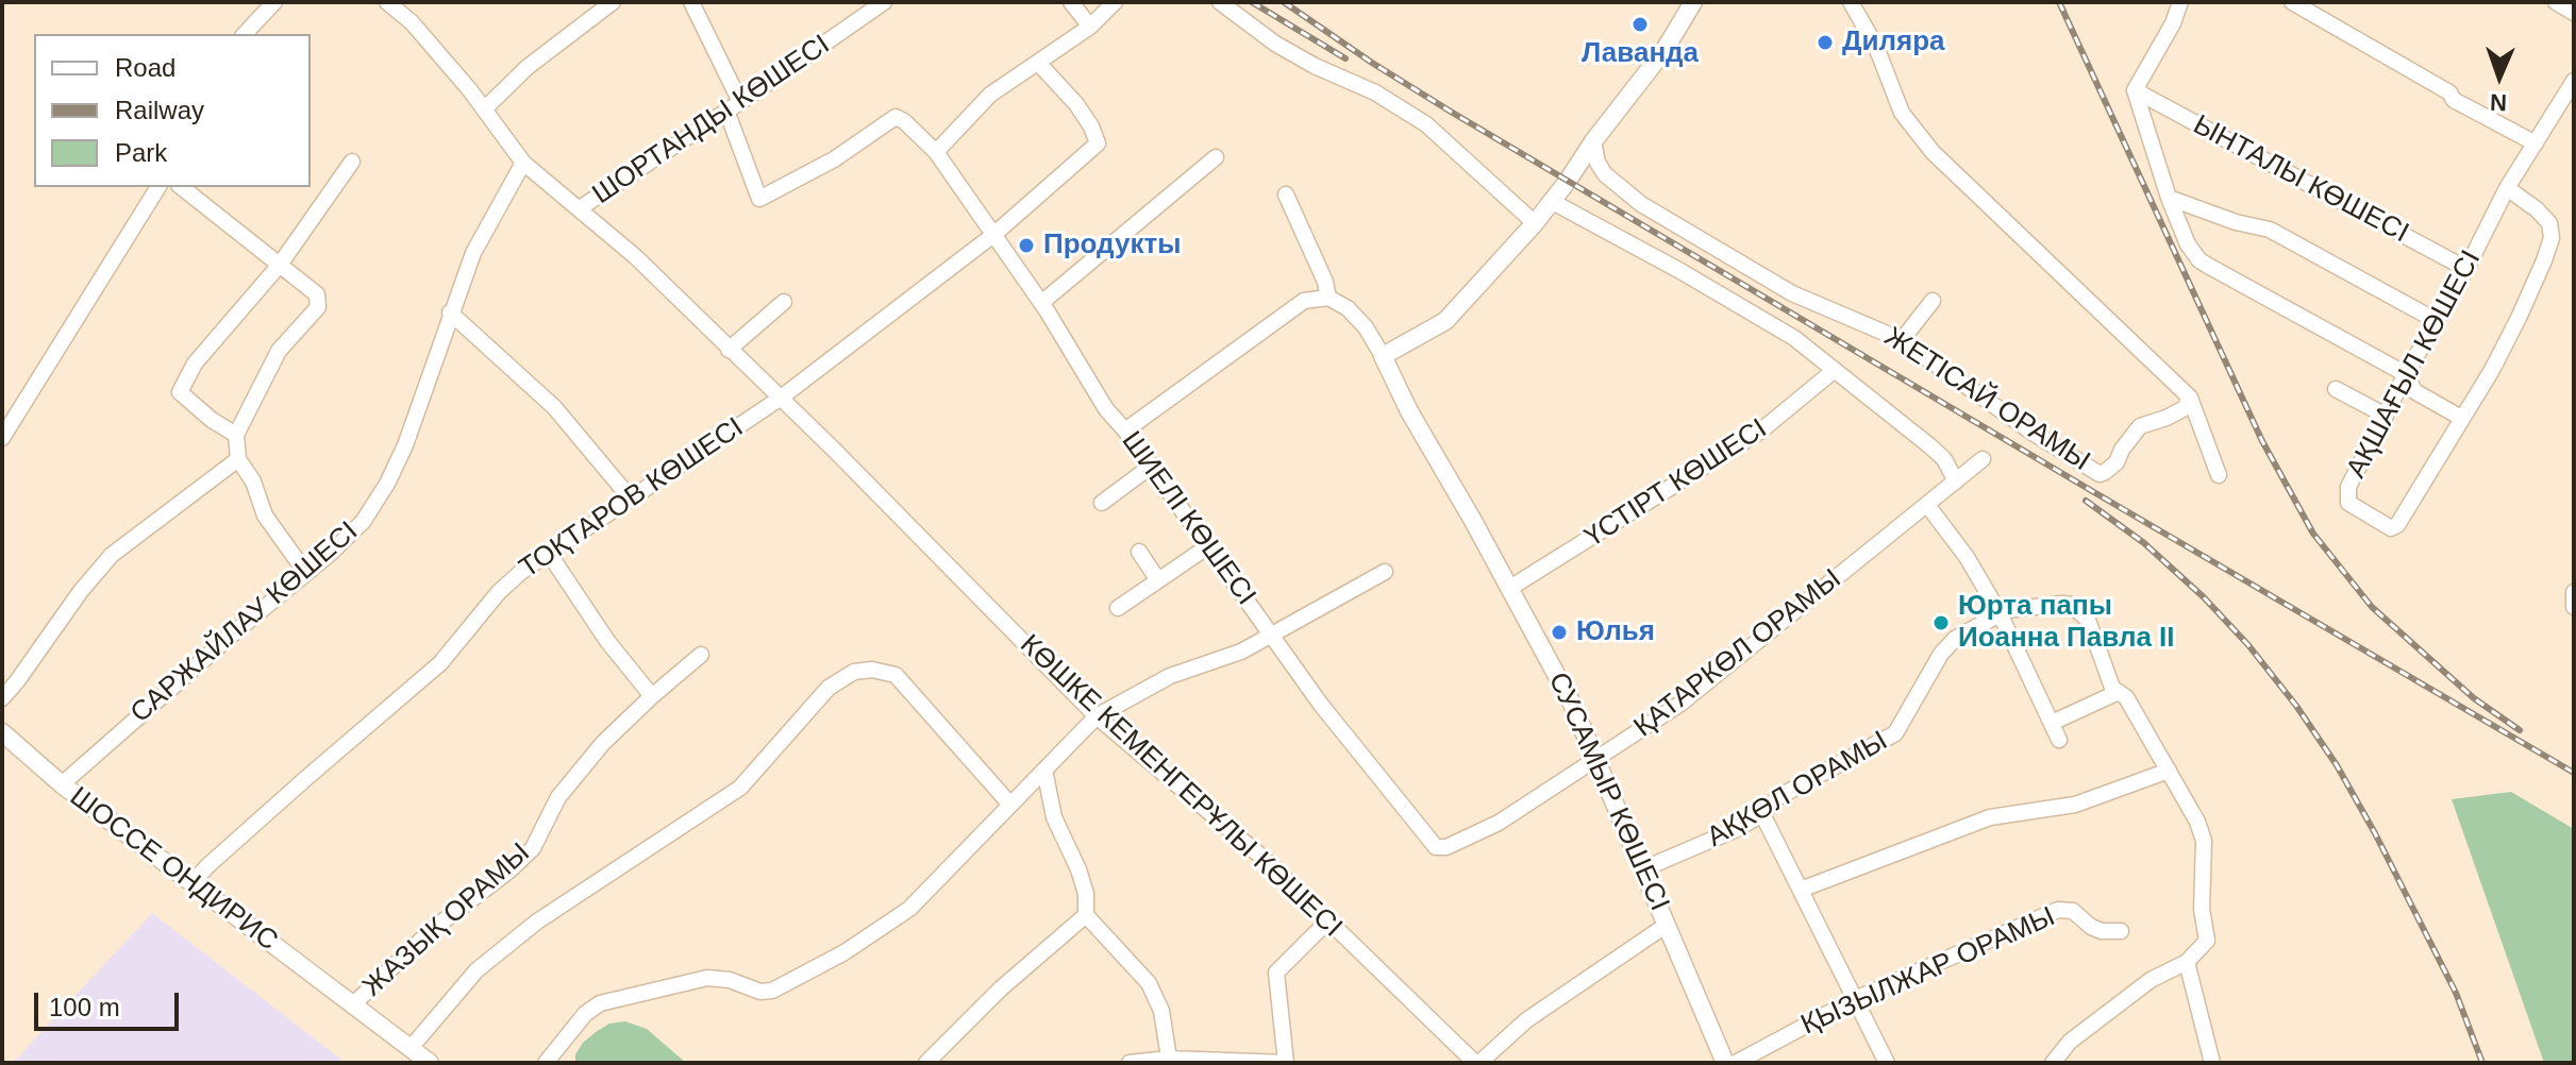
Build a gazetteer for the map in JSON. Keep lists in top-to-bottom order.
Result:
{
  "streets": {
    "main road": ["СУСАМЫР КӨШЕСІ", "ШОССЕ ОНДИРИС"],
    "street": [
      "ШОРТАНДЫ КӨШЕСІ",
      "ЫНТАЛЫ КӨШЕСІ",
      "АҚШАҒЫЛ КӨШЕСІ",
      "ЖЕТІСАЙ ОРАМЫ",
      "ҮСТІРТ КӨШЕСІ",
      "ТОҚТАРОВ КӨШЕСІ",
      "ШИЕЛІ КӨШЕСІ",
      "САРЖАЙЛАУ КӨШЕСІ",
      "ҚАТАРКӨЛ ОРАМЫ",
      "КӨШКЕ КЕМЕНГЕРҰЛЫ КӨШЕСІ",
      "АҚКӨЛ ОРАМЫ",
      "ЖАЗЫҚ ОРАМЫ",
      "ҚЫЗЫЛЖАР ОРАМЫ"
    ]
  },
  "crossings": [
    ["ШОРТАНДЫ КӨШЕСІ", "ШИЕЛІ КӨШЕСІ"],
    ["ШОРТАНДЫ КӨШЕСІ", "КӨШКЕ КЕМЕНГЕРҰЛЫ КӨШЕСІ"],
    ["ЫНТАЛЫ КӨШЕСІ", "АҚШАҒЫЛ КӨШЕСІ"],
    ["ҮСТІРТ КӨШЕСІ", "СУСАМЫР КӨШЕСІ"],
    ["ТОҚТАРОВ КӨШЕСІ", "ШИЕЛІ КӨШЕСІ"],
    ["ТОҚТАРОВ КӨШЕСІ", "КӨШКЕ КЕМЕНГЕРҰЛЫ КӨШЕСІ"],
    ["ТОҚТАРОВ КӨШЕСІ", "ШОССЕ ОНДИРИС"],
    ["ШИЕЛІ КӨШЕСІ", "ҚАТАРКӨЛ ОРАМЫ"],
    ["САРЖАЙЛАУ КӨШЕСІ", "КӨШКЕ КЕМЕНГЕРҰЛЫ КӨШЕСІ"],
    ["САРЖАЙЛАУ КӨШЕСІ", "ШОССЕ ОНДИРИС"],
    ["ҚАТАРКӨЛ ОРАМЫ", "СУСАМЫР КӨШЕСІ"],
    ["АҚКӨЛ ОРАМЫ", "СУСАМЫР КӨШЕСІ"],
    ["ШОССЕ ОНДИРИС", "ЖАЗЫҚ ОРАМЫ"]
  ],
  "places": [
    "Лаванда",
    "Диляра",
    "Продукты",
    "Юрта папы Иоанна Павла II",
    "Юлья"
  ],
  "legend": ["Road", "Railway", "Park"],
  "scale_bar": "100 m",
  "north": "bottom"
}
